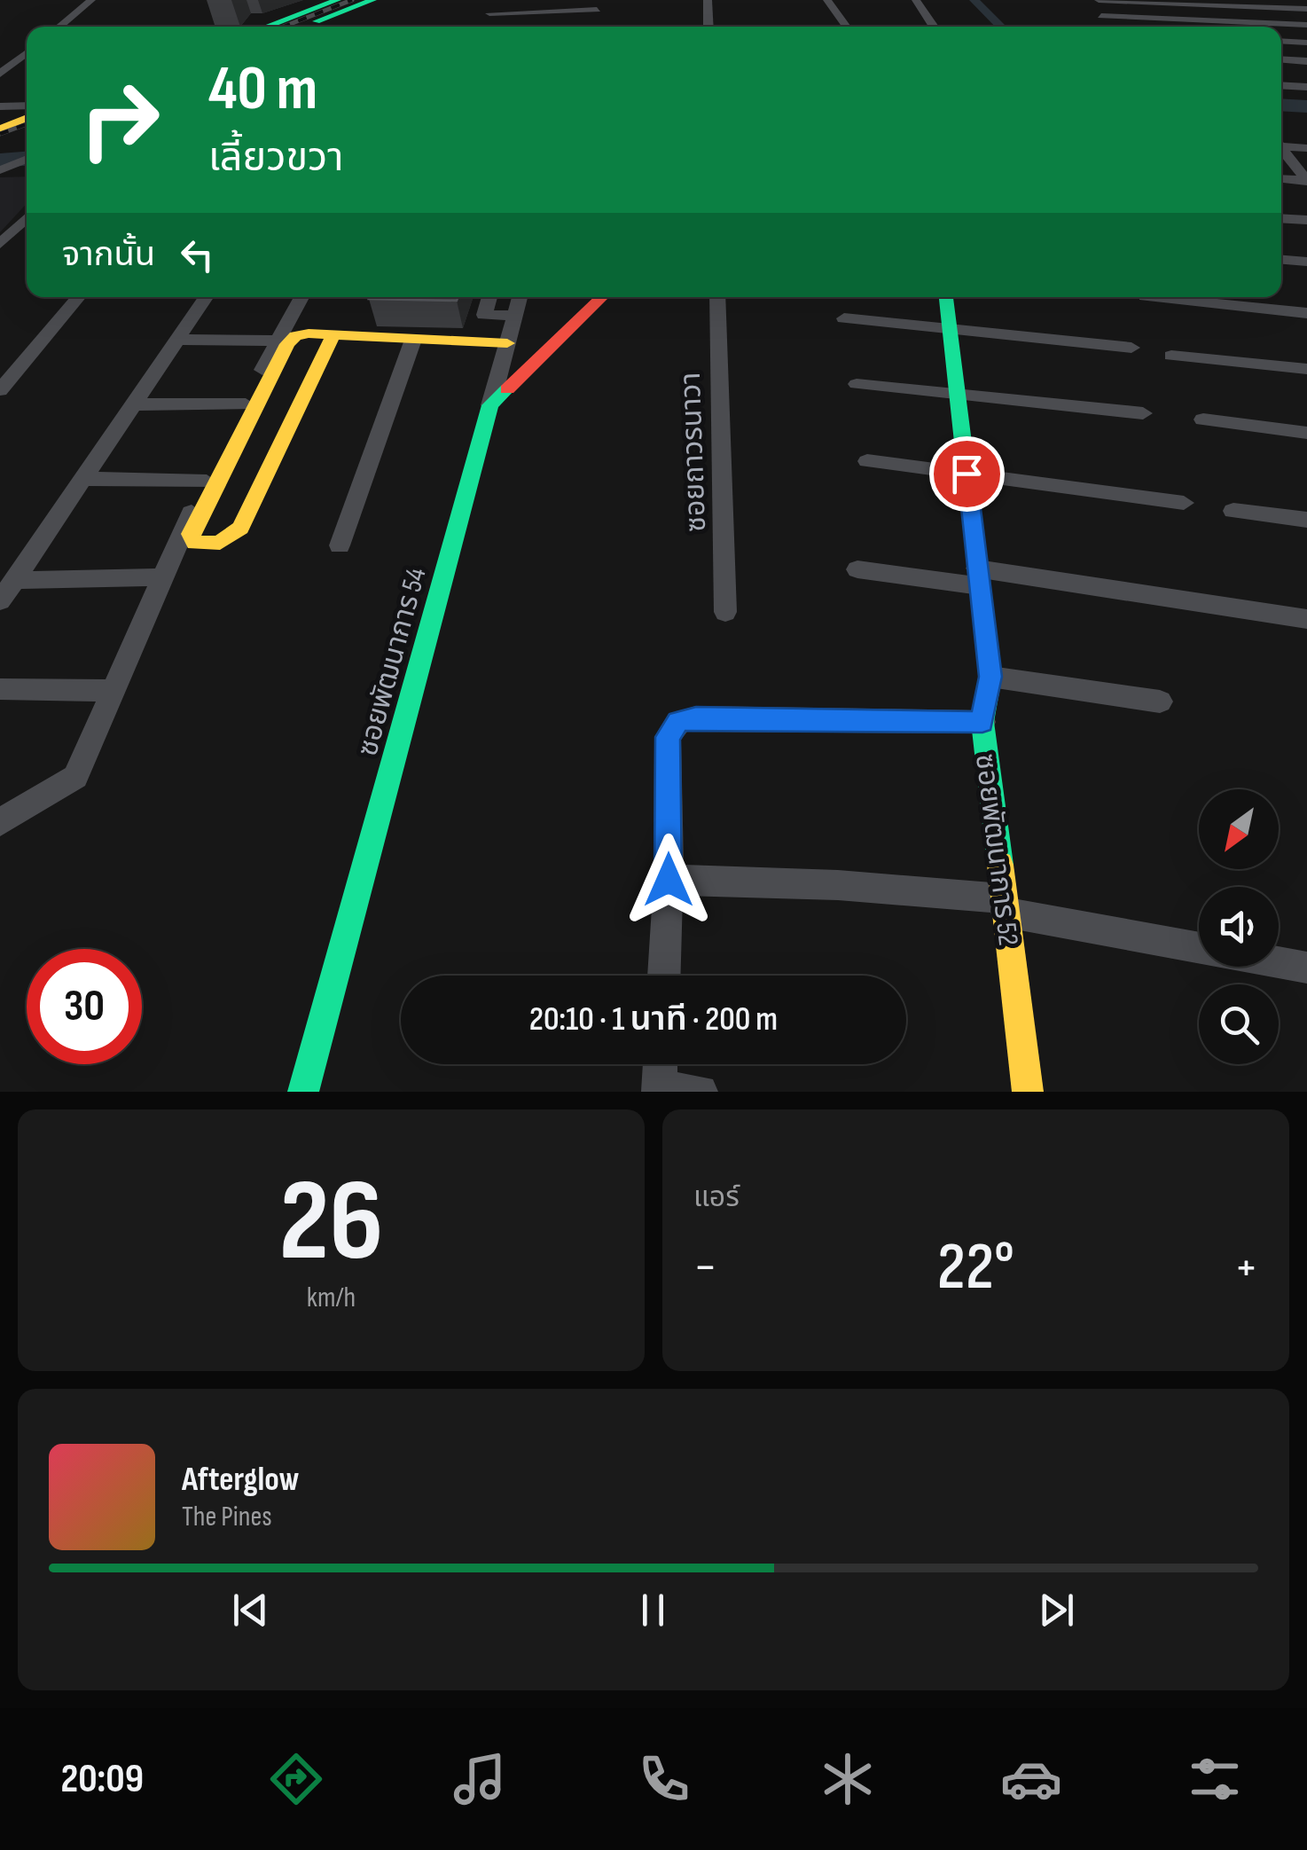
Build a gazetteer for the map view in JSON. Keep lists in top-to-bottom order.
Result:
{
  "streets": {
    "street": ["ซอยถาวรนาวา", "ซอยพัฒนาการ 54", "ซอยพัฒนาการ 52"]
  },
  "north": "bottom left",
  "page": {
    "turn": ["40 m", "เลี้ยวขวา"],
    "then": "จากนั้น",
    "limit": "30",
    "trip": "20:10 · 1 นาที · 200 m",
    "tile": [
      ["26", "km/h"],
      "แอร์"
    ],
    "heat": ["−", "22°", "+"],
    "song": ["Afterglow", "The Pines"],
    "tabs": "20:09"
  }
}
